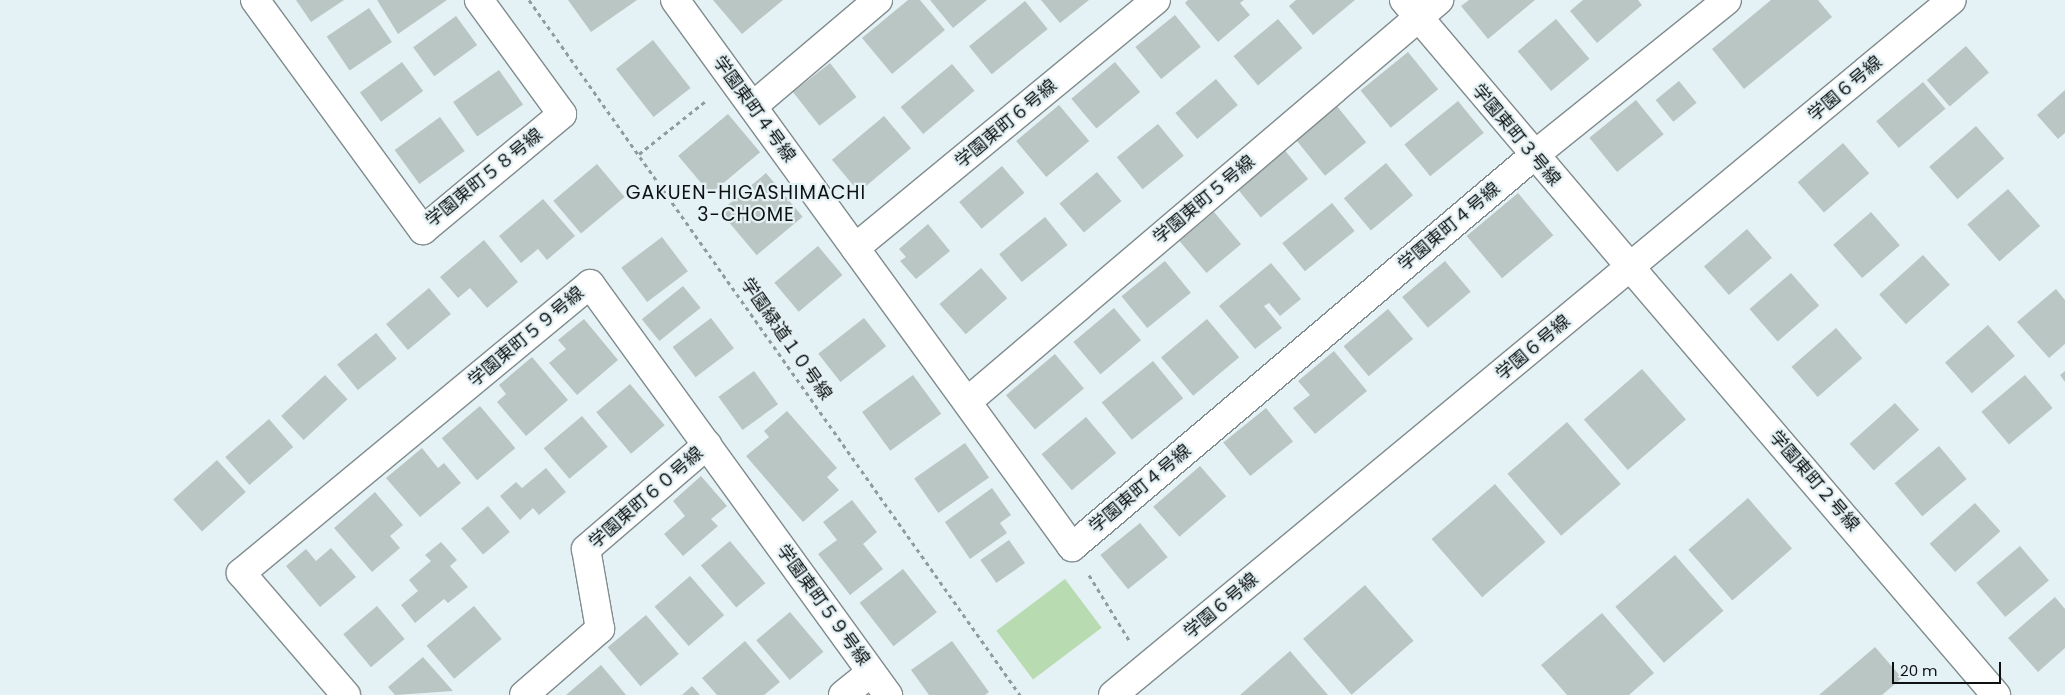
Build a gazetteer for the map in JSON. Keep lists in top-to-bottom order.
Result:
{
  "streets": {
    "street": [
      "学園６号線",
      "学園東町４号線",
      "学園東町６号線",
      "学園東町３号線",
      "学園東町５８号線",
      "学園東町５号線",
      "学園東町５９号線",
      "学園東町２号線",
      "学園東町６０号線"
    ],
    "path": ["学園緑道１０号線"]
  },
  "crossings": [
    ["学園６号線", "学園東町３号線"],
    ["学園６号線", "学園東町２号線"],
    ["学園東町４号線", "学園東町６号線"],
    ["学園東町４号線", "学園東町３号線"],
    ["学園東町４号線", "学園東町５号線"],
    ["学園東町３号線", "学園東町５号線"],
    ["学園東町３号線", "学園東町２号線"],
    ["学園東町５９号線", "学園東町６０号線"]
  ],
  "districts": ["GAKUEN-HIGASHIMACHI 3-CHOME"],
  "scale_bar": "20 m"
}
